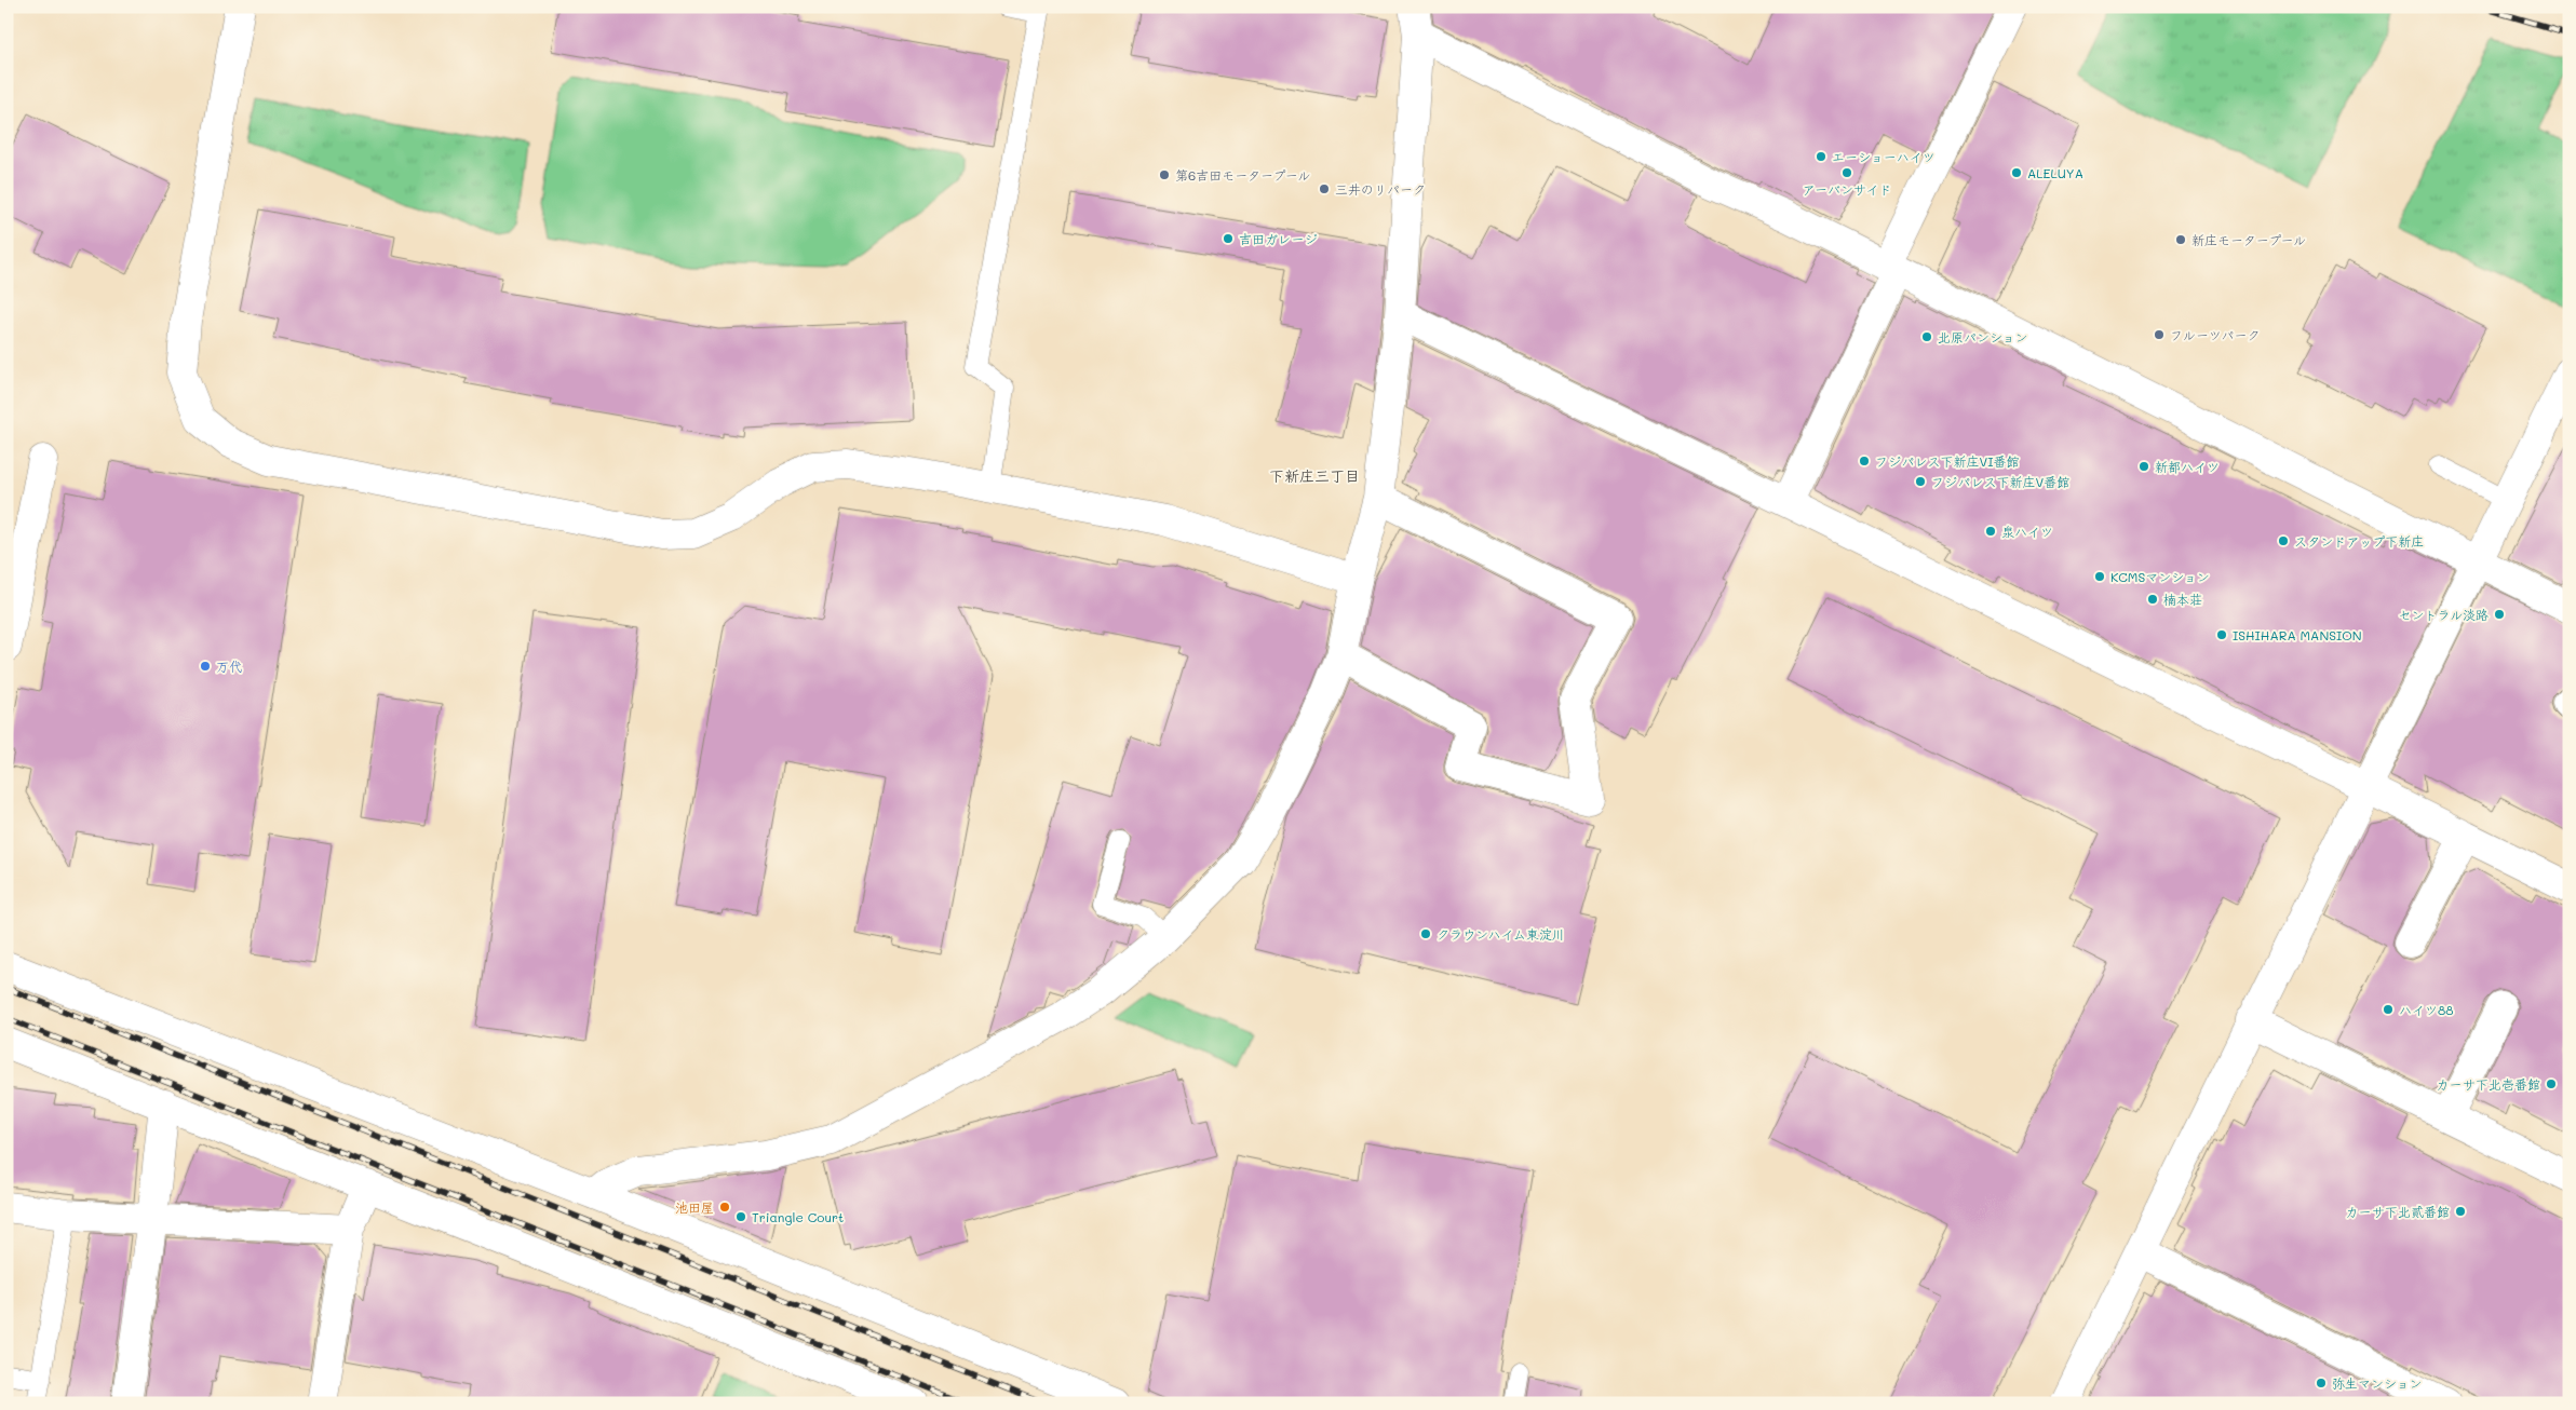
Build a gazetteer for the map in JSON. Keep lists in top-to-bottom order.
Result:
{
  "districts": ["下新庄三丁目"],
  "places": [
    "エーショーハイツ",
    "アーバンサイド",
    "ALELUYA",
    "第6吉田モータープール",
    "三井のリパーク",
    "吉田ガレージ",
    "新庄モータープール",
    "フルーツパーク",
    "北原パンション",
    "フジパレス下新庄VI番館",
    "新都ハイツ",
    "フジパレス下新庄V番館",
    "泉ハイツ",
    "スタンドアップ下新庄",
    "KCMSマンション",
    "楠本荘",
    "セントラル淡路",
    "ISHIHARA MANSION",
    "万代",
    "クラウンハイム東淀川",
    "ハイツ88",
    "カーサ下北壱番館",
    "池田屋",
    "カーサ下北貳番館",
    "Triangle Court",
    "弥生マンション"
  ]
}
